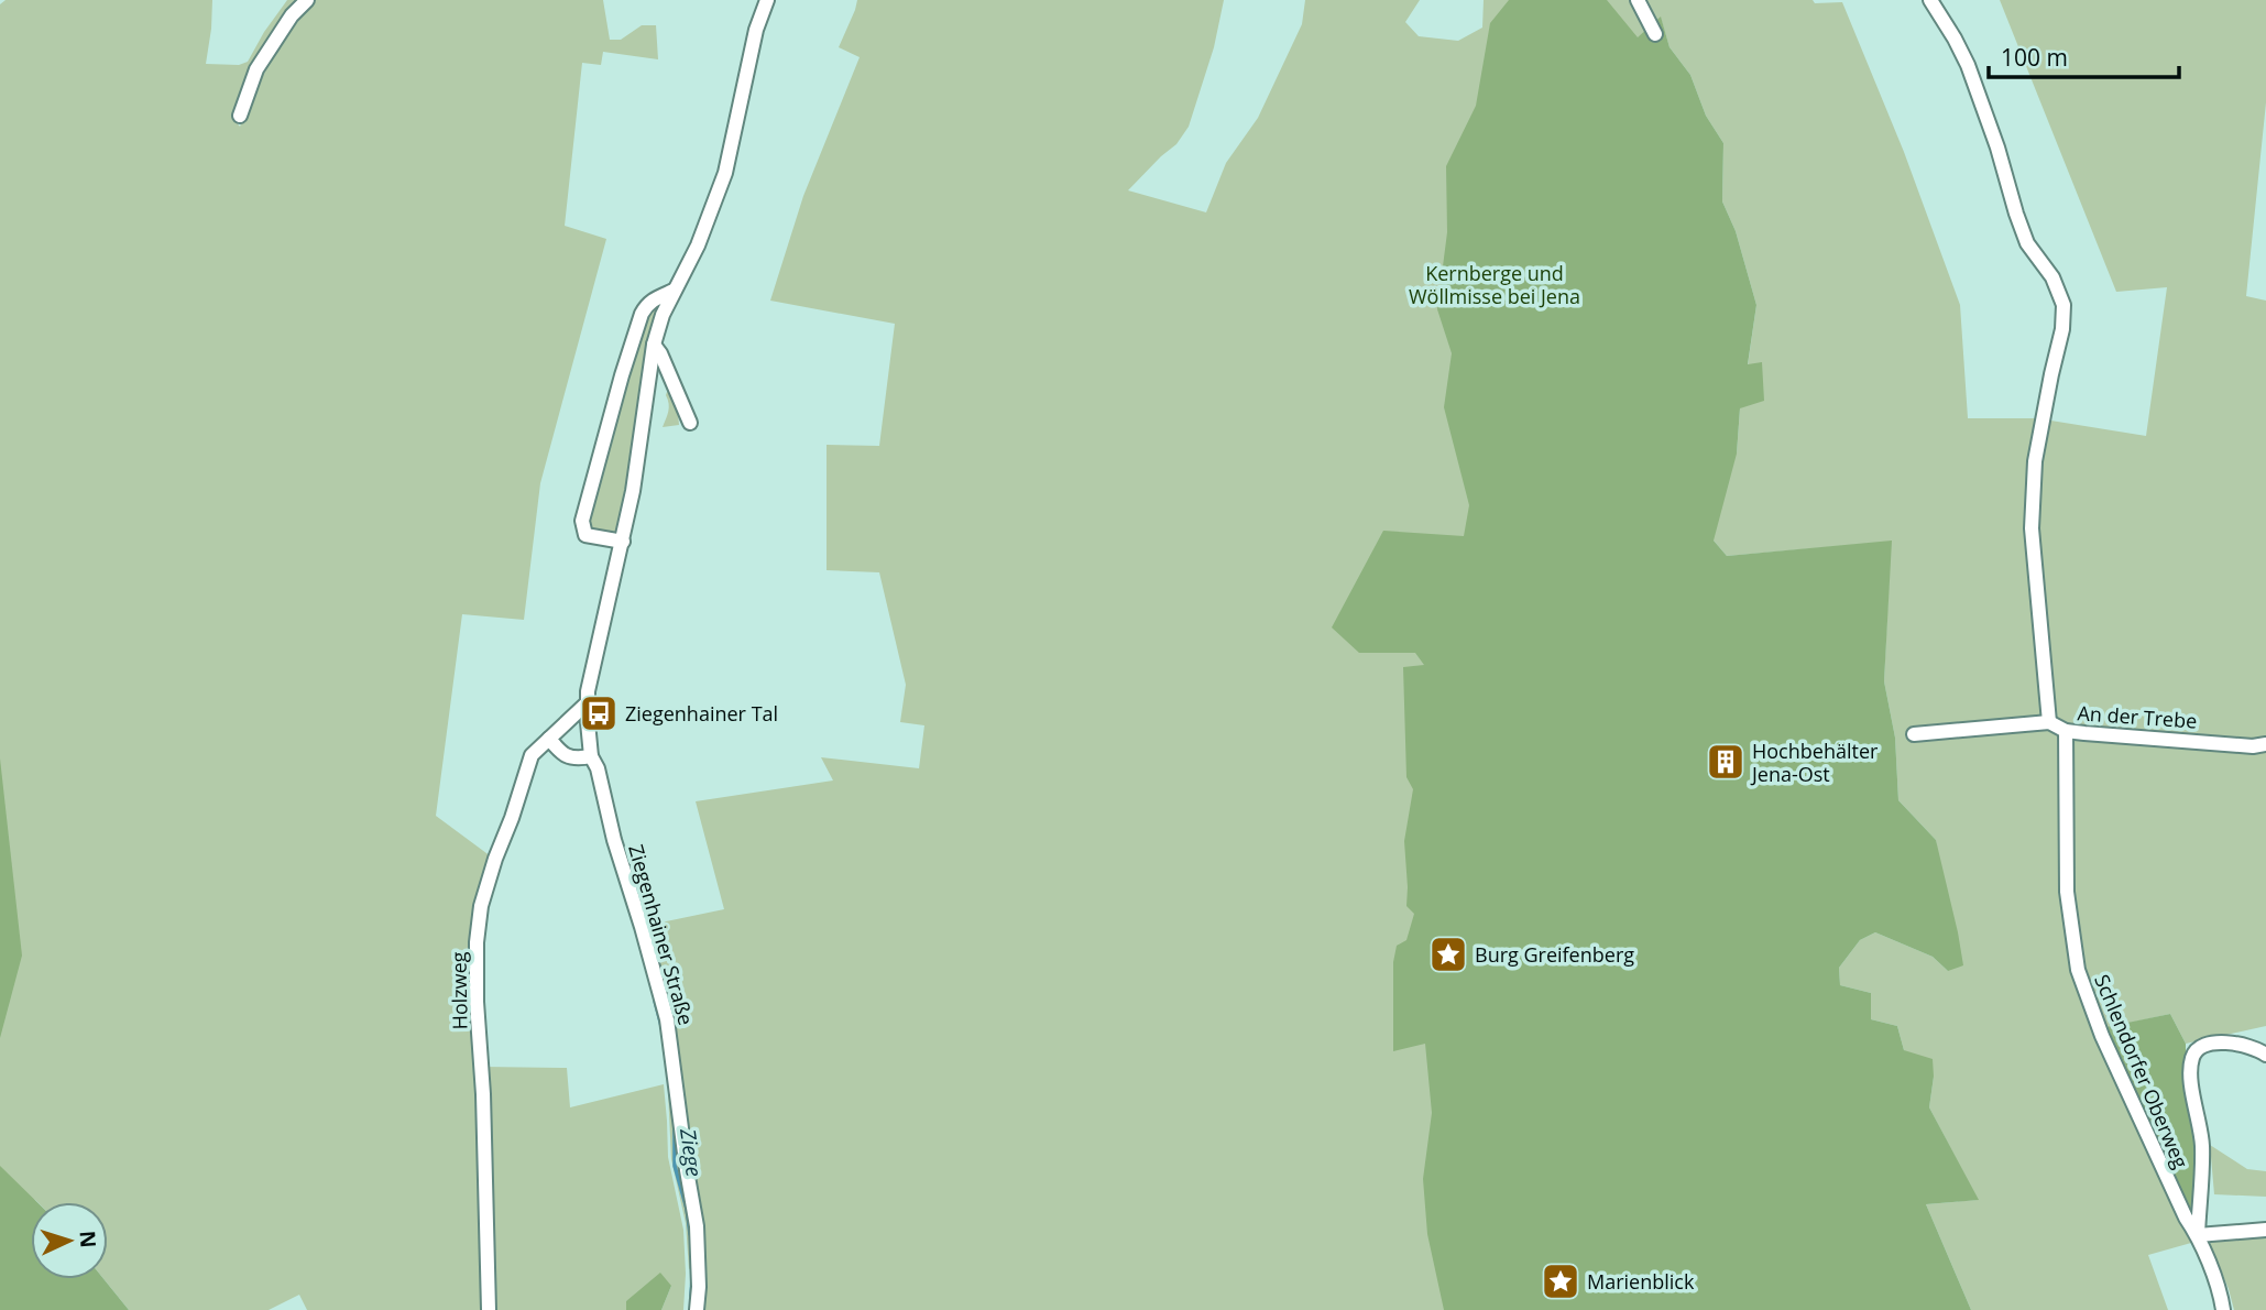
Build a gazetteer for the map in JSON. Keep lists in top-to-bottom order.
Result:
{
  "streets": {
    "street": [
      "An der Trebe",
      "Ziegenhainer Straße",
      "Holzweg",
      "Schlendorfer Oberweg"
    ]
  },
  "crossings": [
    ["An der Trebe", "Schlendorfer Oberweg"],
    ["Ziegenhainer Straße", "Holzweg"]
  ],
  "water": ["Ziege"],
  "parks": ["Kernberge und Wöllmisse bei Jena"],
  "places": {
    "bus stop": ["Ziegenhainer Tal"],
    "building": ["Hochbehälter Jena-Ost"],
    "place": ["Burg Greifenberg", "Marienblick"]
  },
  "scale_bar": "100 m",
  "north": "right"
}
